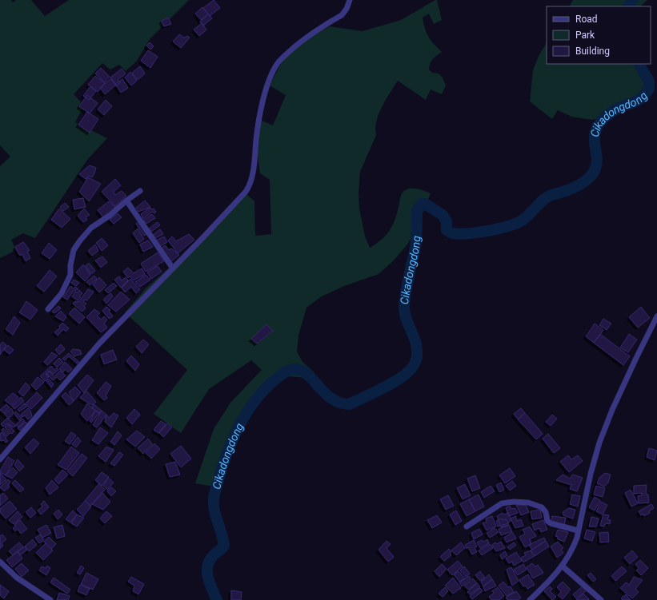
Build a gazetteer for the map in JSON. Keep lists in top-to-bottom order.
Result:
{
  "water": ["Cikadongdong"],
  "legend": ["Road", "Park", "Building"]
}
